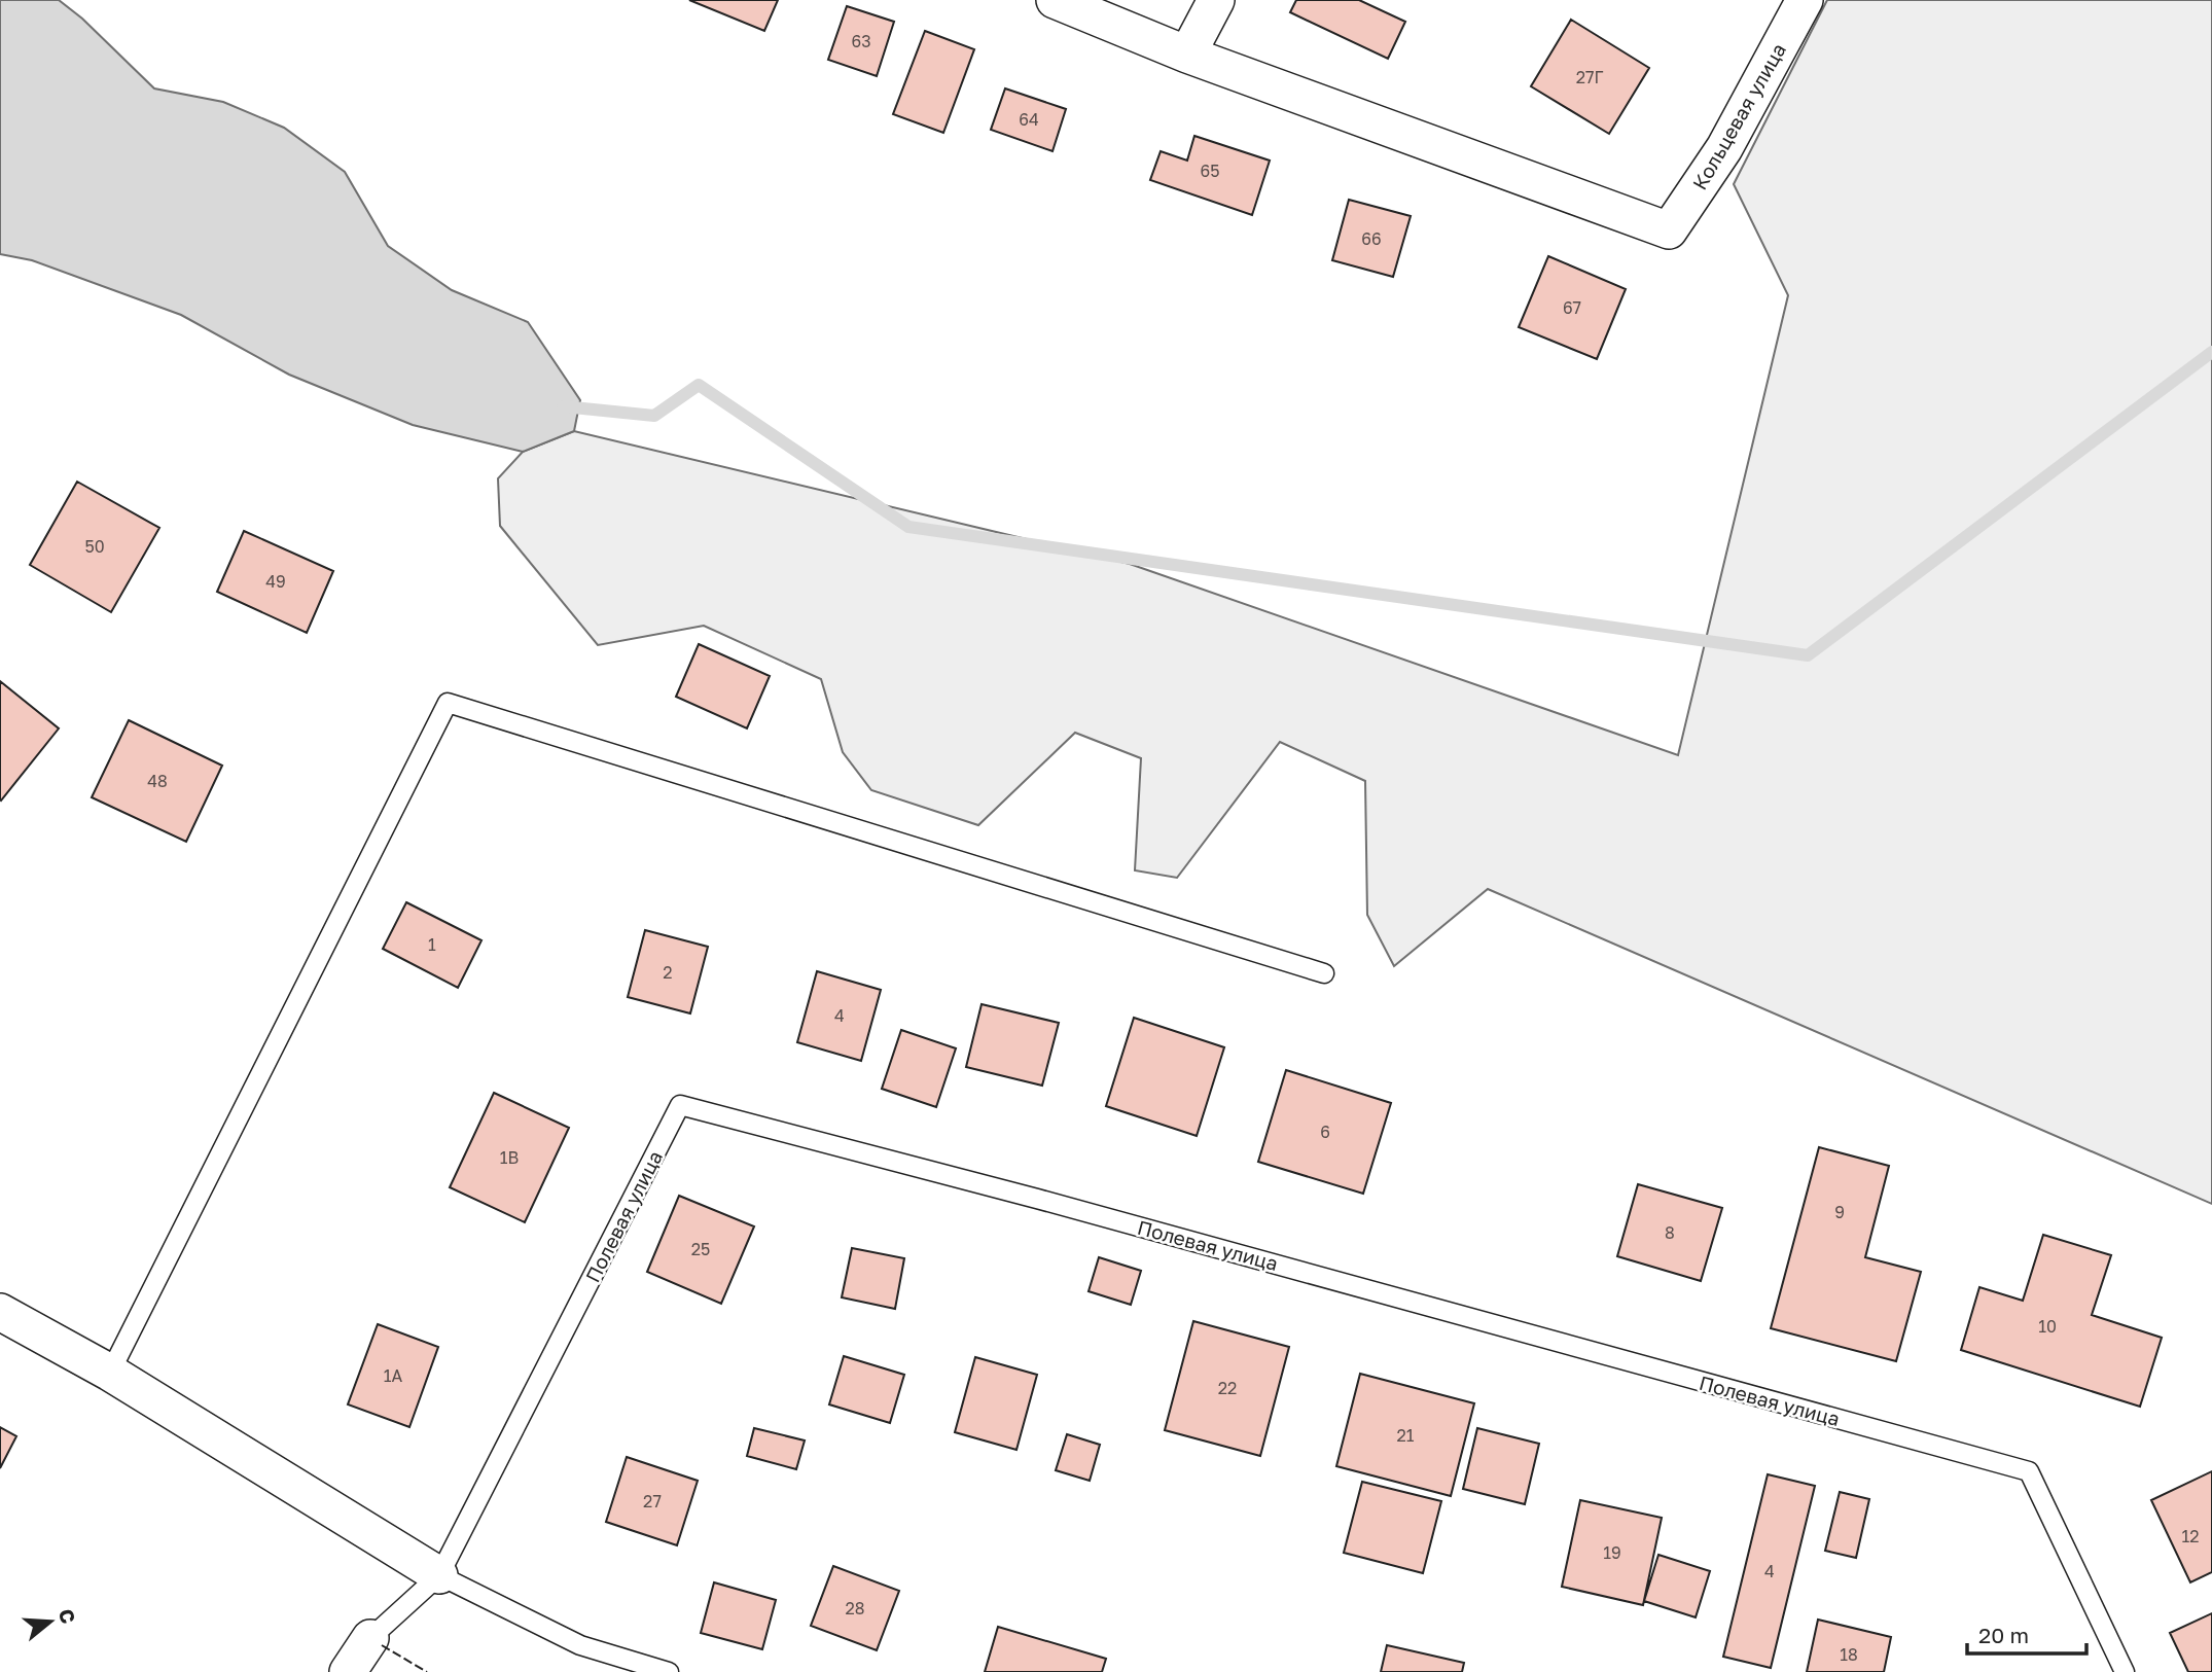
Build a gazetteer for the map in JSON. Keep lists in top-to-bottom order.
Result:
{
  "streets": {
    "street": ["Кольцевая улица"],
    "lane": ["Полевая улица"]
  },
  "house_numbers": [
    "63",
    "27Г",
    "64",
    "65",
    "66",
    "67",
    "50",
    "49",
    "48",
    "1",
    "2",
    "4",
    "6",
    "1В",
    "9",
    "8",
    "25",
    "10",
    "1А",
    "22",
    "21",
    "27",
    "12",
    "19",
    "4",
    "28",
    "18"
  ],
  "scale_bar": "20 m",
  "north": "right"
}
